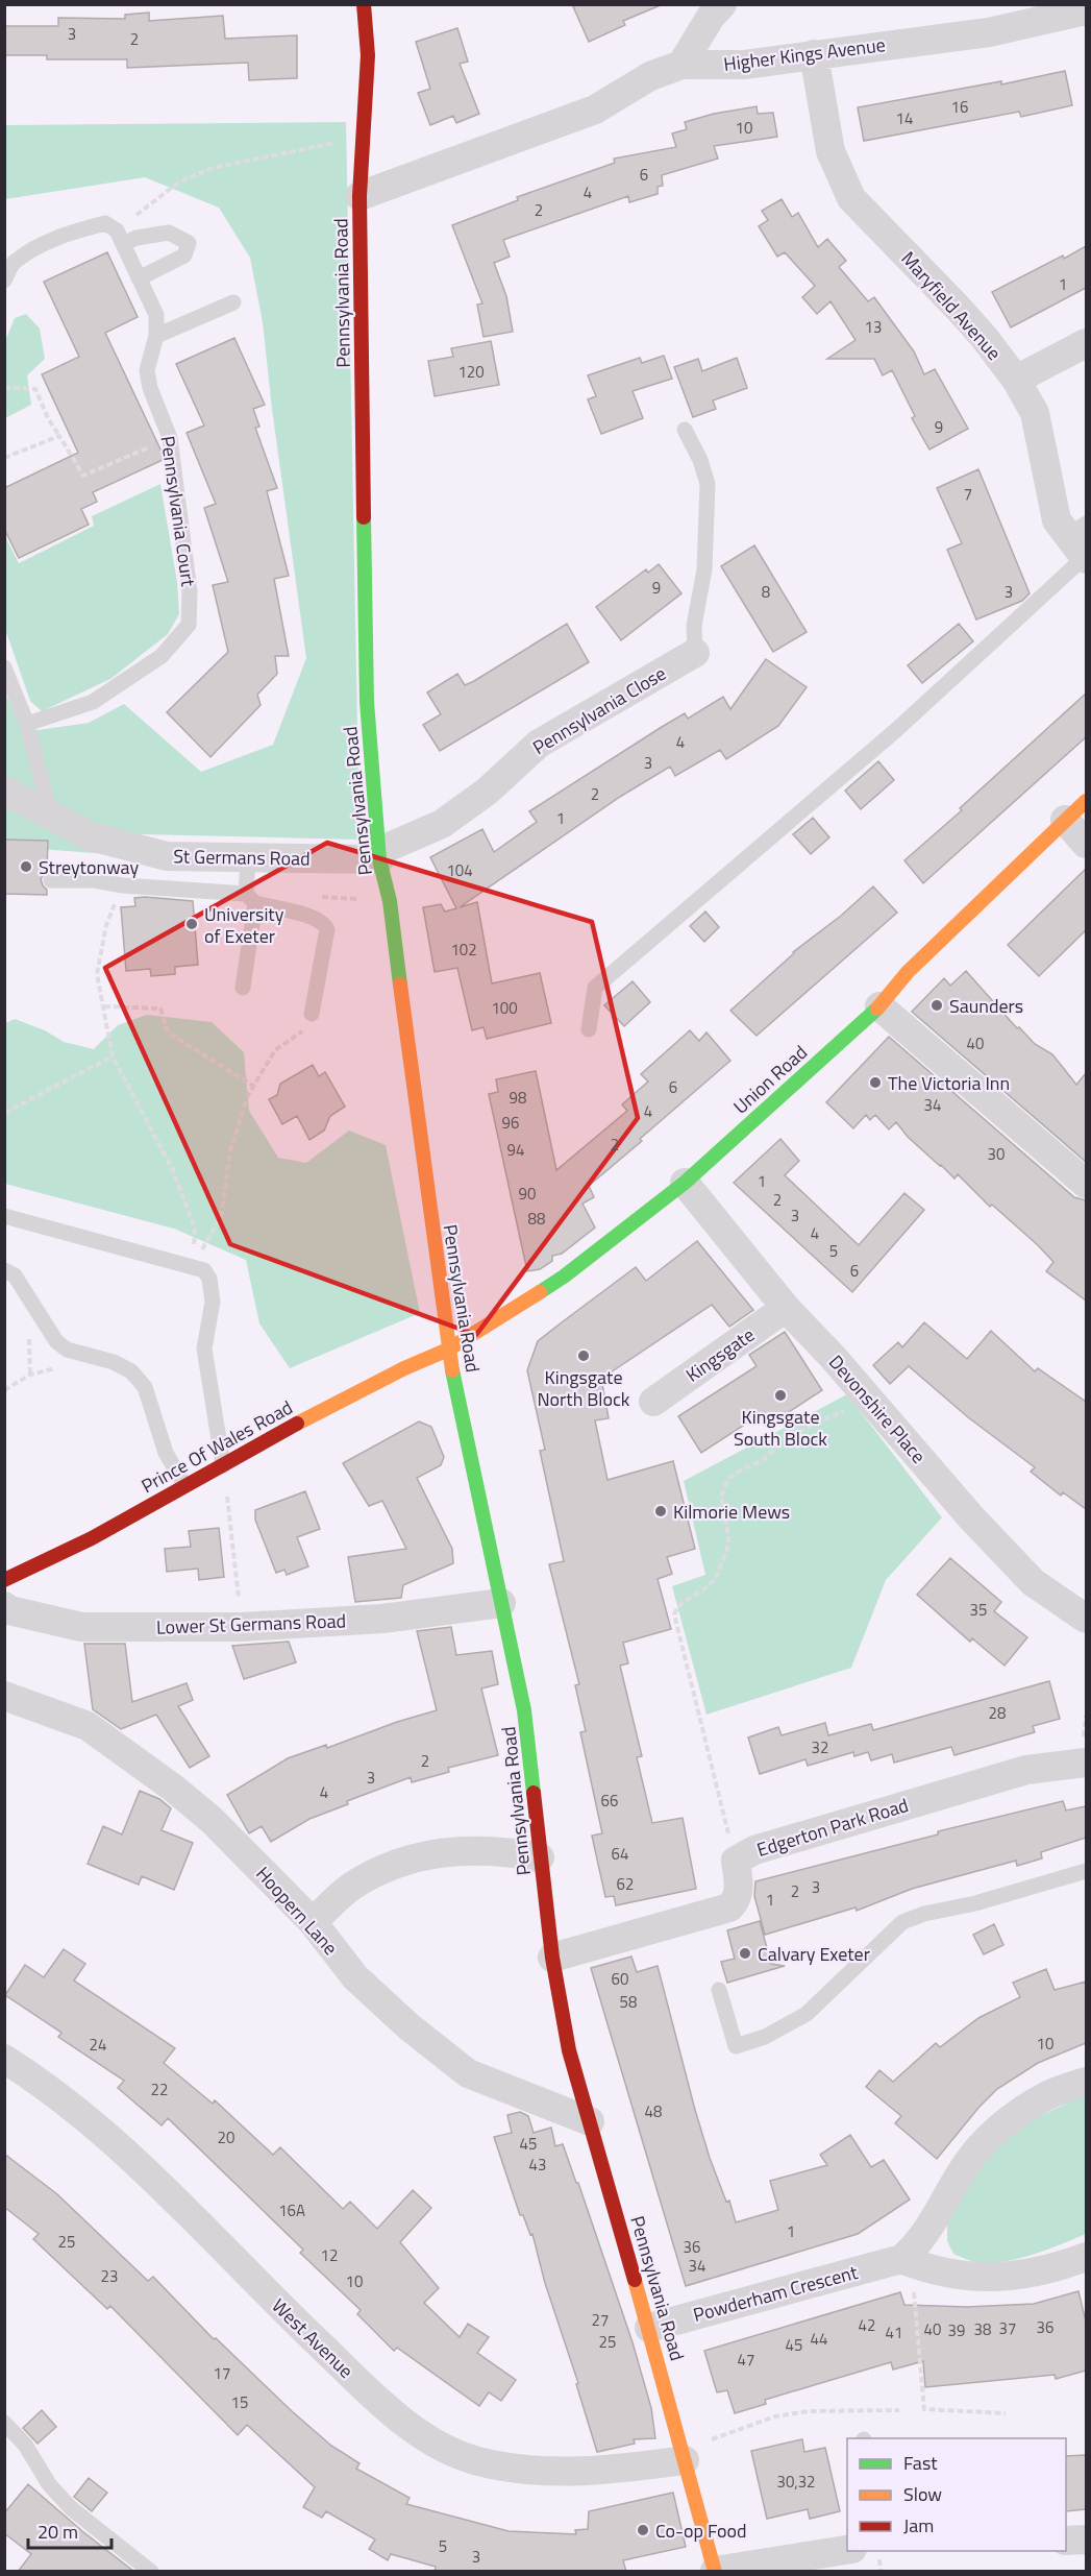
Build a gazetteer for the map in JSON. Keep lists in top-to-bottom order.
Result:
{
  "streets": {
    "street": [
      "Higher Kings Avenue",
      "Pennsylvania Road",
      "Maryfield Avenue",
      "Pennsylvania Close",
      "St Germans Road",
      "Union Road",
      "Kingsgate",
      "Devonshire Place",
      "Prince Of Wales Road",
      "Lower St Germans Road",
      "Edgerton Park Road",
      "Hoopern Lane",
      "Powderham Crescent",
      "West Avenue"
    ],
    "lane": ["Pennsylvania Court"]
  },
  "crossings": [
    ["Higher Kings Avenue", "Pennsylvania Road"],
    ["Higher Kings Avenue", "Maryfield Avenue"],
    ["Pennsylvania Road", "Pennsylvania Close"],
    ["Pennsylvania Road", "St Germans Road"],
    ["Pennsylvania Road", "Union Road"],
    ["Pennsylvania Road", "Prince Of Wales Road"],
    ["Pennsylvania Road", "Lower St Germans Road"],
    ["Pennsylvania Road", "Edgerton Park Road"],
    ["Pennsylvania Road", "Hoopern Lane"],
    ["Pennsylvania Road", "Powderham Crescent"],
    ["Pennsylvania Road", "West Avenue"],
    ["Pennsylvania Close", "St Germans Road"],
    ["Union Road", "Devonshire Place"],
    ["Union Road", "Prince Of Wales Road"],
    ["Kingsgate", "Devonshire Place"]
  ],
  "places": [
    "Streytonway",
    "University of Exeter",
    "Saunders",
    "The Victoria Inn",
    "Kingsgate North Block",
    "Kingsgate South Block",
    "Kilmorie Mews",
    "Calvary Exeter",
    "Co-op Food"
  ],
  "house_numbers": [
    "3",
    "2",
    "16",
    "14",
    "10",
    "6",
    "4",
    "2",
    "1",
    "13",
    "120",
    "9",
    "7",
    "9",
    "8",
    "3",
    "4",
    "3",
    "2",
    "1",
    "104",
    "102",
    "100",
    "40",
    "6",
    "98",
    "34",
    "4",
    "96",
    "2",
    "94",
    "30",
    "1",
    "90",
    "2",
    "3",
    "88",
    "4",
    "5",
    "6",
    "35",
    "28",
    "32",
    "2",
    "3",
    "4",
    "66",
    "64",
    "62",
    "3",
    "2",
    "1",
    "60",
    "58",
    "10",
    "24",
    "22",
    "48",
    "20",
    "45",
    "43",
    "16A",
    "1",
    "25",
    "36",
    "12",
    "34",
    "23",
    "10",
    "27",
    "42",
    "36",
    "37",
    "40",
    "38",
    "39",
    "41",
    "44",
    "25",
    "45",
    "47",
    "17",
    "15",
    "30,32",
    "5",
    "3"
  ],
  "legend": ["Fast", "Slow", "Jam"],
  "scale_bar": "20 m"
}
